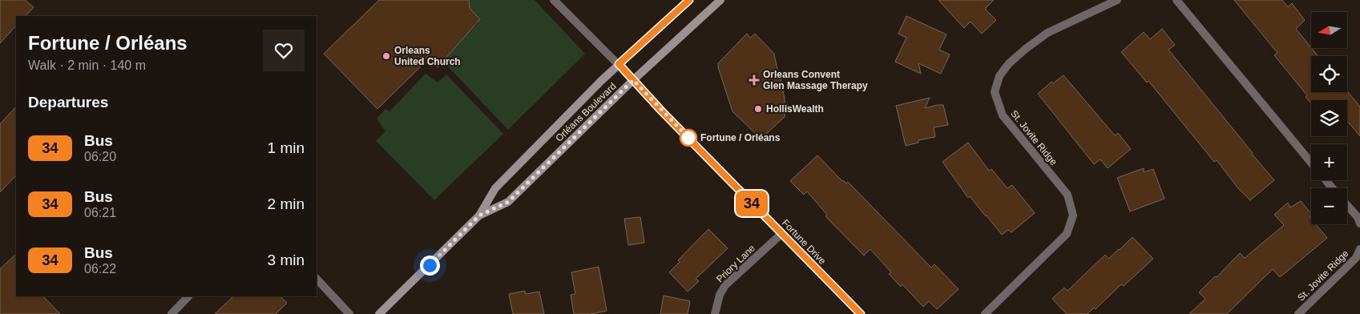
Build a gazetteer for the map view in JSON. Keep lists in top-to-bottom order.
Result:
{
  "streets": {
    "main road": ["Orléans Boulevard"],
    "street": ["St. Jovite Ridge", "Fortune Drive", "Priory Lane"]
  },
  "crossings": [
    ["Orléans Boulevard", "Fortune Drive"],
    ["Fortune Drive", "Priory Lane"]
  ],
  "places": {
    "other": ["Orleans United Church", "HollisWealth", "Fortune / Orléans"],
    "health": ["Orleans Convent Glen Massage Therapy"]
  },
  "lines": ["bus line 34"],
  "north": "left",
  "page": {
    "on_map": "34",
    "map_buttons": ["+", "−"],
    "heading": [
      ["Fortune / Orléans", "Walk · 2 min · 140 m"],
      "Departures"
    ],
    "list": [
      {
        "mark": "34",
        "name": "Bus",
        "note": "06:20",
        "value": "1 min"
      },
      {
        "mark": "34",
        "name": "Bus",
        "note": "06:21",
        "value": "2 min"
      },
      {
        "mark": "34",
        "name": "Bus",
        "note": "06:22",
        "value": "3 min"
      }
    ]
  }
}
